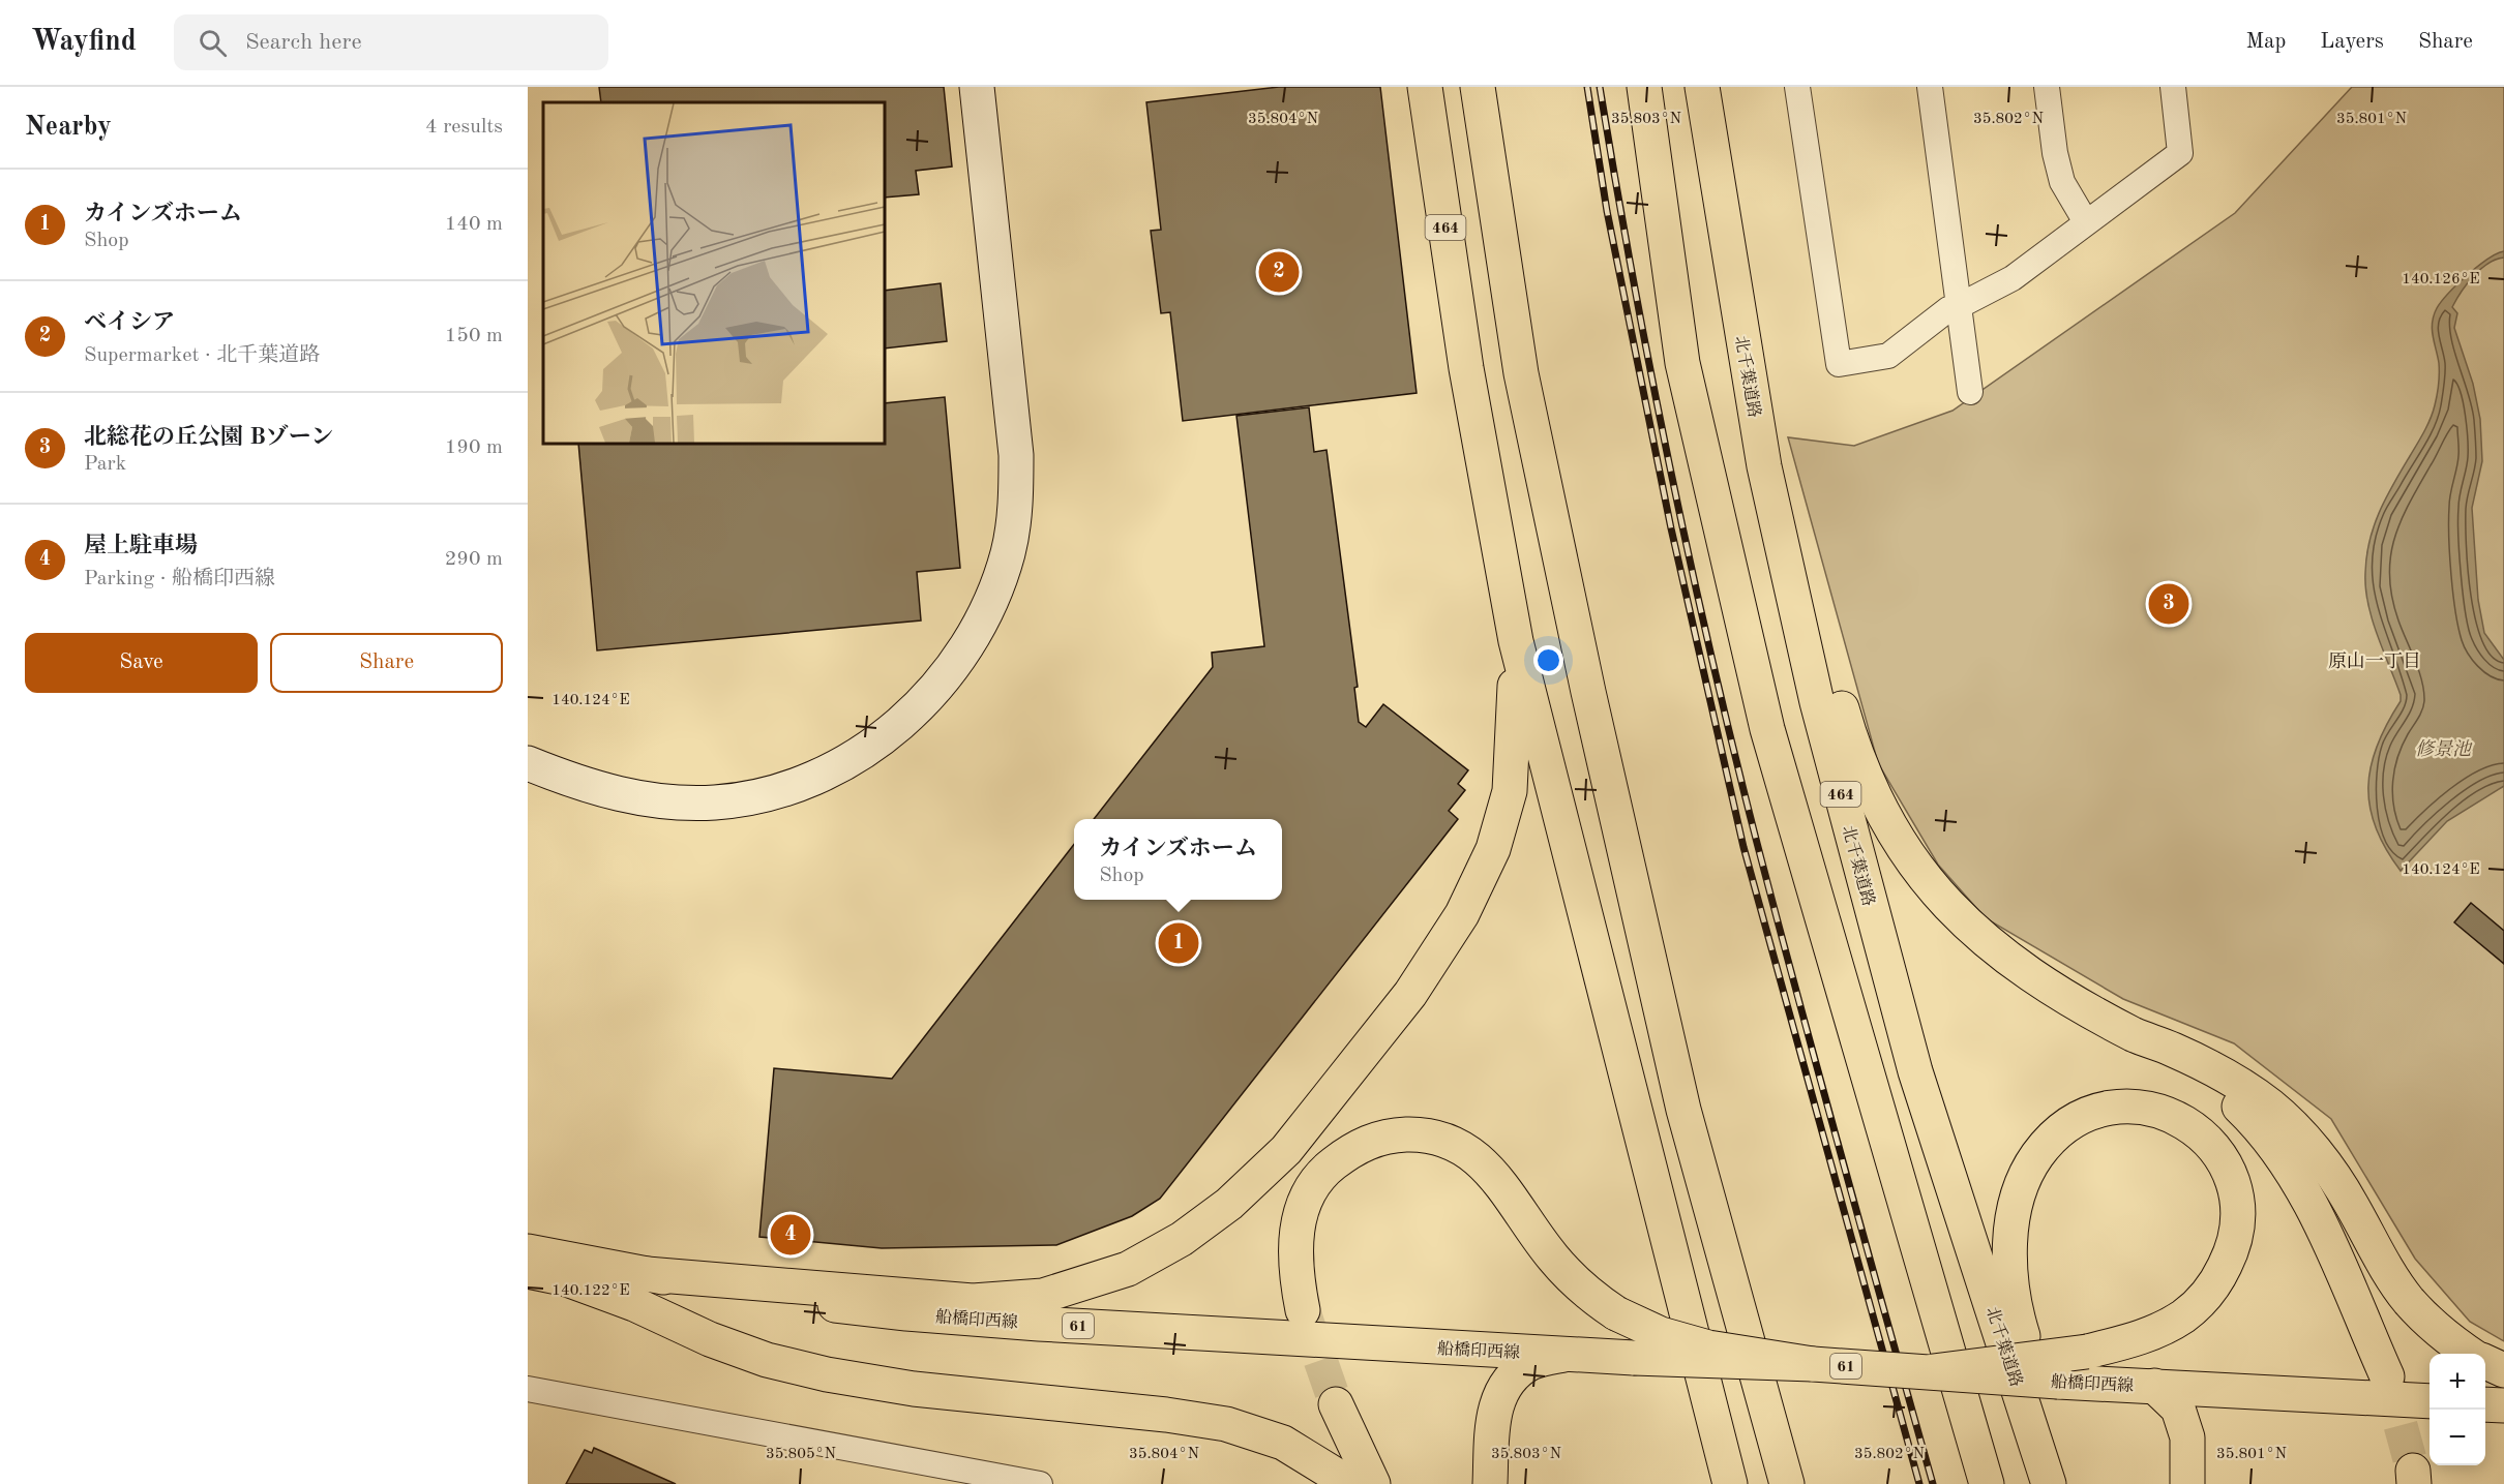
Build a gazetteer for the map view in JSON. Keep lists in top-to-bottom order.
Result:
{
  "streets": {
    "main road": [
      "464",
      "北千葉道路",
      "船橋印西線",
      "61"
    ]
  },
  "districts": ["原山一丁目"],
  "water": ["修景池"],
  "page": {
    "header": "Wayfind",
    "search": "Search here",
    "nav": ["Map", "Layers", "Share"],
    "heading": ["Nearby", "4 results"],
    "list": [
      {
        "mark": "1",
        "name": "カインズホーム",
        "note": "Shop",
        "value": "140 m"
      },
      {
        "mark": "2",
        "name": "ベイシア",
        "note": "Supermarket · 北千葉道路",
        "value": "150 m"
      },
      {
        "mark": "3",
        "name": "北総花の丘公園 Bゾーン",
        "note": "Park",
        "value": "190 m"
      },
      {
        "mark": "4",
        "name": "屋上駐車場",
        "note": "Parking · 船橋印西線",
        "value": "290 m"
      }
    ],
    "pins": [
      "2",
      "3",
      "1",
      "4"
    ],
    "buttons": ["Save", "Share"],
    "popup": ["カインズホーム", "Shop"],
    "map_buttons": ["+", "−"]
  },
  "coordinates": [
    "35.804°N",
    "35.803°N",
    "35.802°N",
    "35.801°N",
    "140.126°E",
    "140.124°E",
    "140.122°E",
    "35.805°N"
  ]
}
